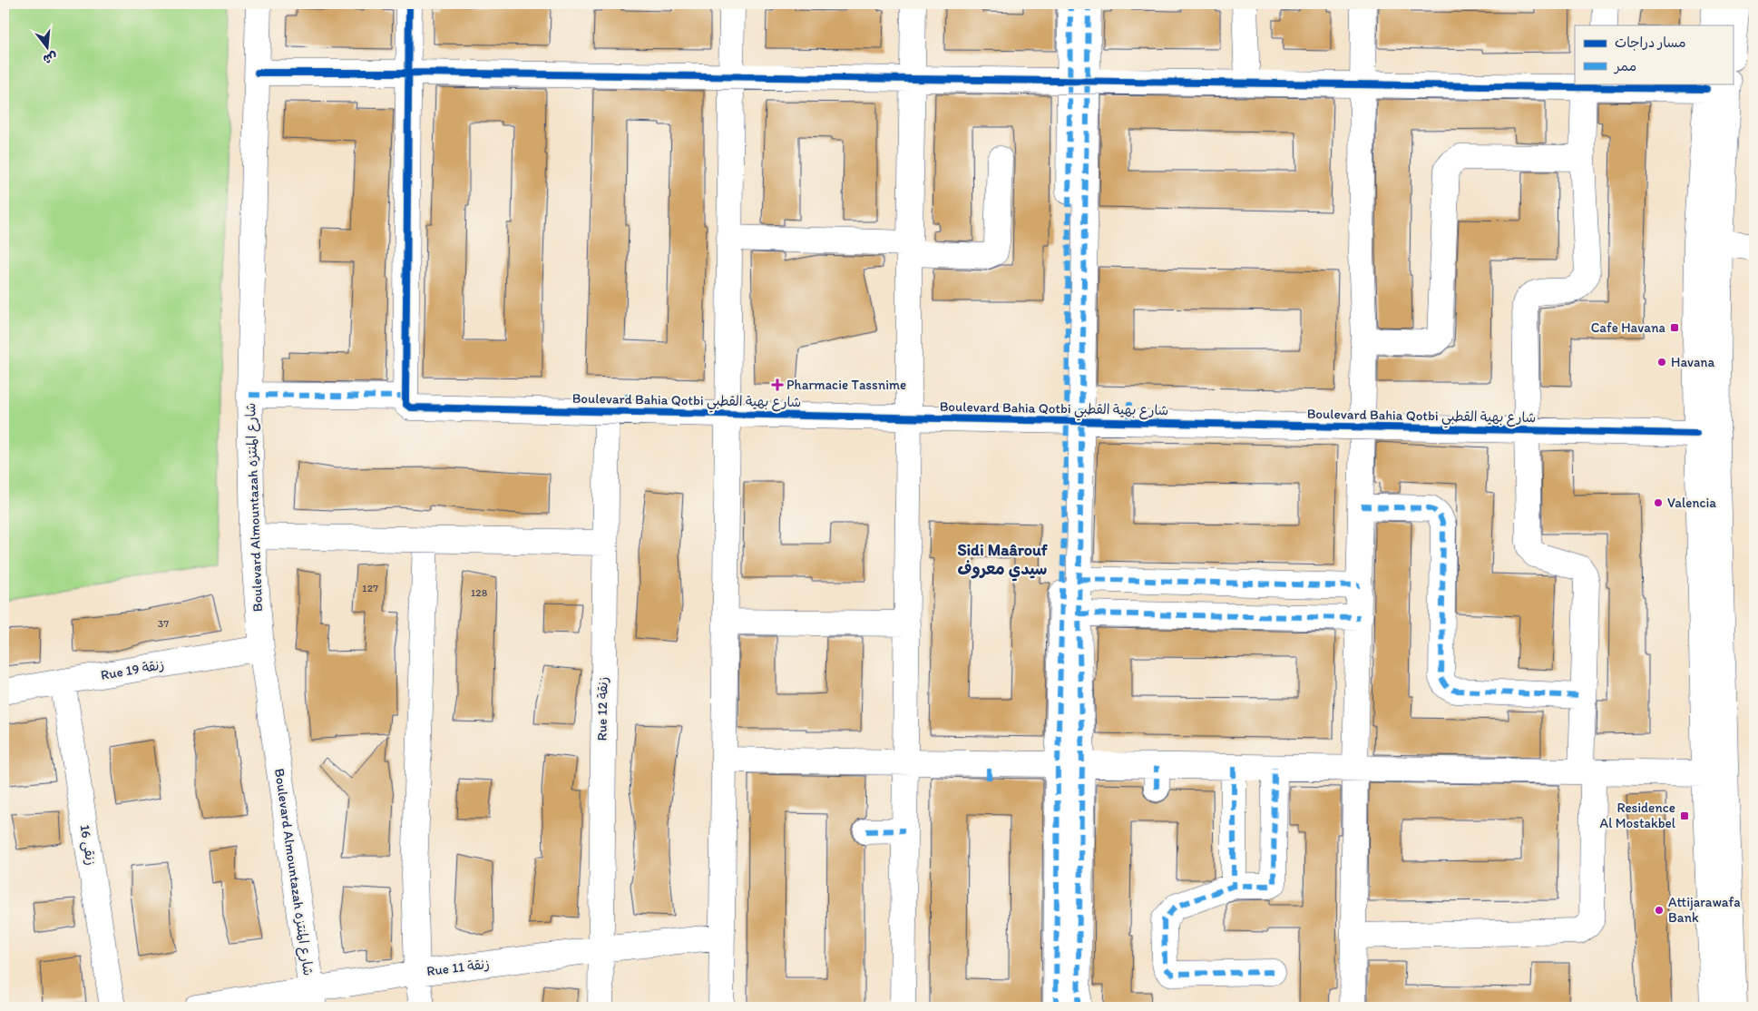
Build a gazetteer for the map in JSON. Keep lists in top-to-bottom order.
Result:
{
  "streets": {
    "street": [
      "Boulevard Bahia Qotbi شارع بهية القطبي",
      "Boulevard Almountazah شارع المنتزه",
      "Rue 19 زنقة",
      "Rue 12 زنقة",
      "زنقى 16",
      "Rue 11 زنقة"
    ]
  },
  "crossings": [
    ["Boulevard Bahia Qotbi شارع بهية القطبي", "Boulevard Almountazah شارع المنتزه"],
    ["Boulevard Bahia Qotbi شارع بهية القطبي", "Rue 12 زنقة"],
    ["Boulevard Almountazah شارع المنتزه", "Rue 19 زنقة"],
    ["Boulevard Almountazah شارع المنتزه", "Rue 11 زنقة"],
    ["Rue 19 زنقة", "زنقى 16"],
    ["Rue 12 زنقة", "Rue 11 زنقة"]
  ],
  "districts": ["Sidi Maârouf سيدي معروف"],
  "places": {
    "transit": ["Cafe Havana", "Residence Al Mostakbel"],
    "other": ["Havana", "Valencia", "Attijarawafa Bank"],
    "health": ["Pharmacie Tassnime"]
  },
  "house_numbers": ["127", "128", "37"],
  "legend": ["مسار دراجات", "ممر"],
  "north": "bottom"
}
